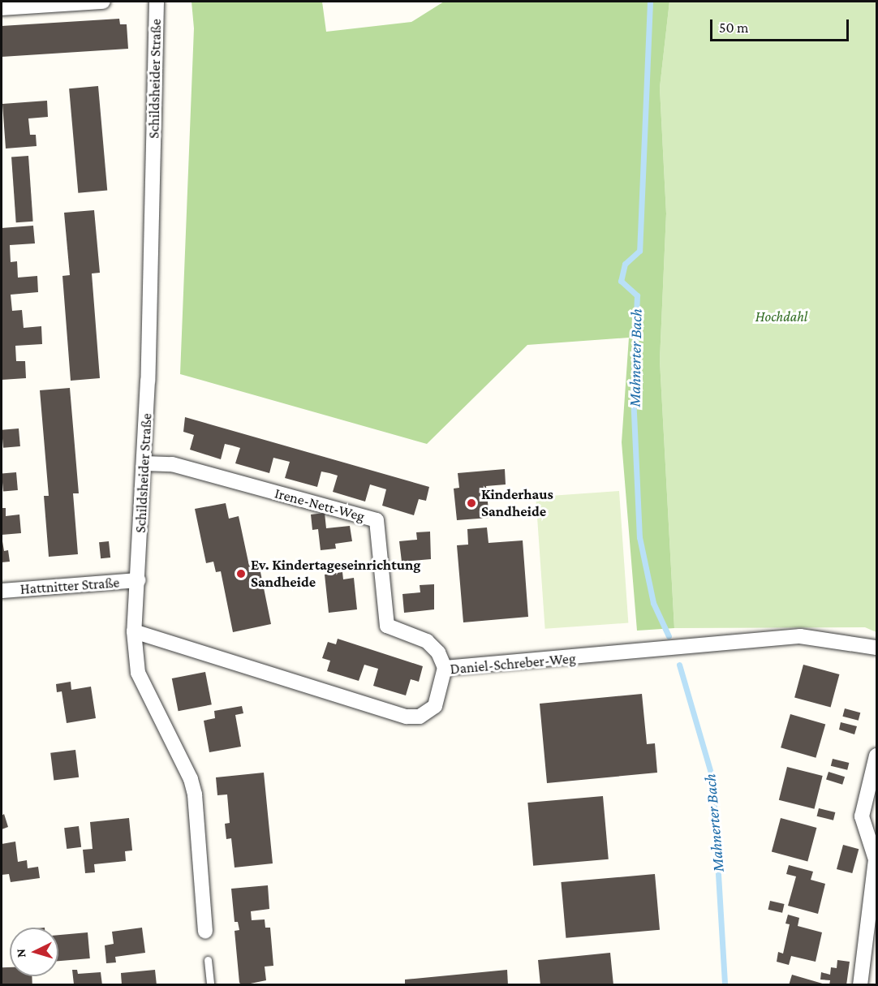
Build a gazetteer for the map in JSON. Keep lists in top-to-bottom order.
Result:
{
  "streets": {
    "street": [
      "Schildsheider Straße",
      "Irene-Nett-Weg",
      "Hattnitter Straße",
      "Daniel-Schreber-Weg"
    ]
  },
  "crossings": [
    ["Schildsheider Straße", "Irene-Nett-Weg"],
    ["Schildsheider Straße", "Hattnitter Straße"],
    ["Schildsheider Straße", "Daniel-Schreber-Weg"],
    ["Irene-Nett-Weg", "Daniel-Schreber-Weg"]
  ],
  "water": ["Mahnerter Bach"],
  "parks": ["Hochdahl"],
  "places": ["Kinderhaus Sandheide", "Ev. Kindertageseinrichtung Sandheide"],
  "scale_bar": "50 m",
  "north": "left"
}
